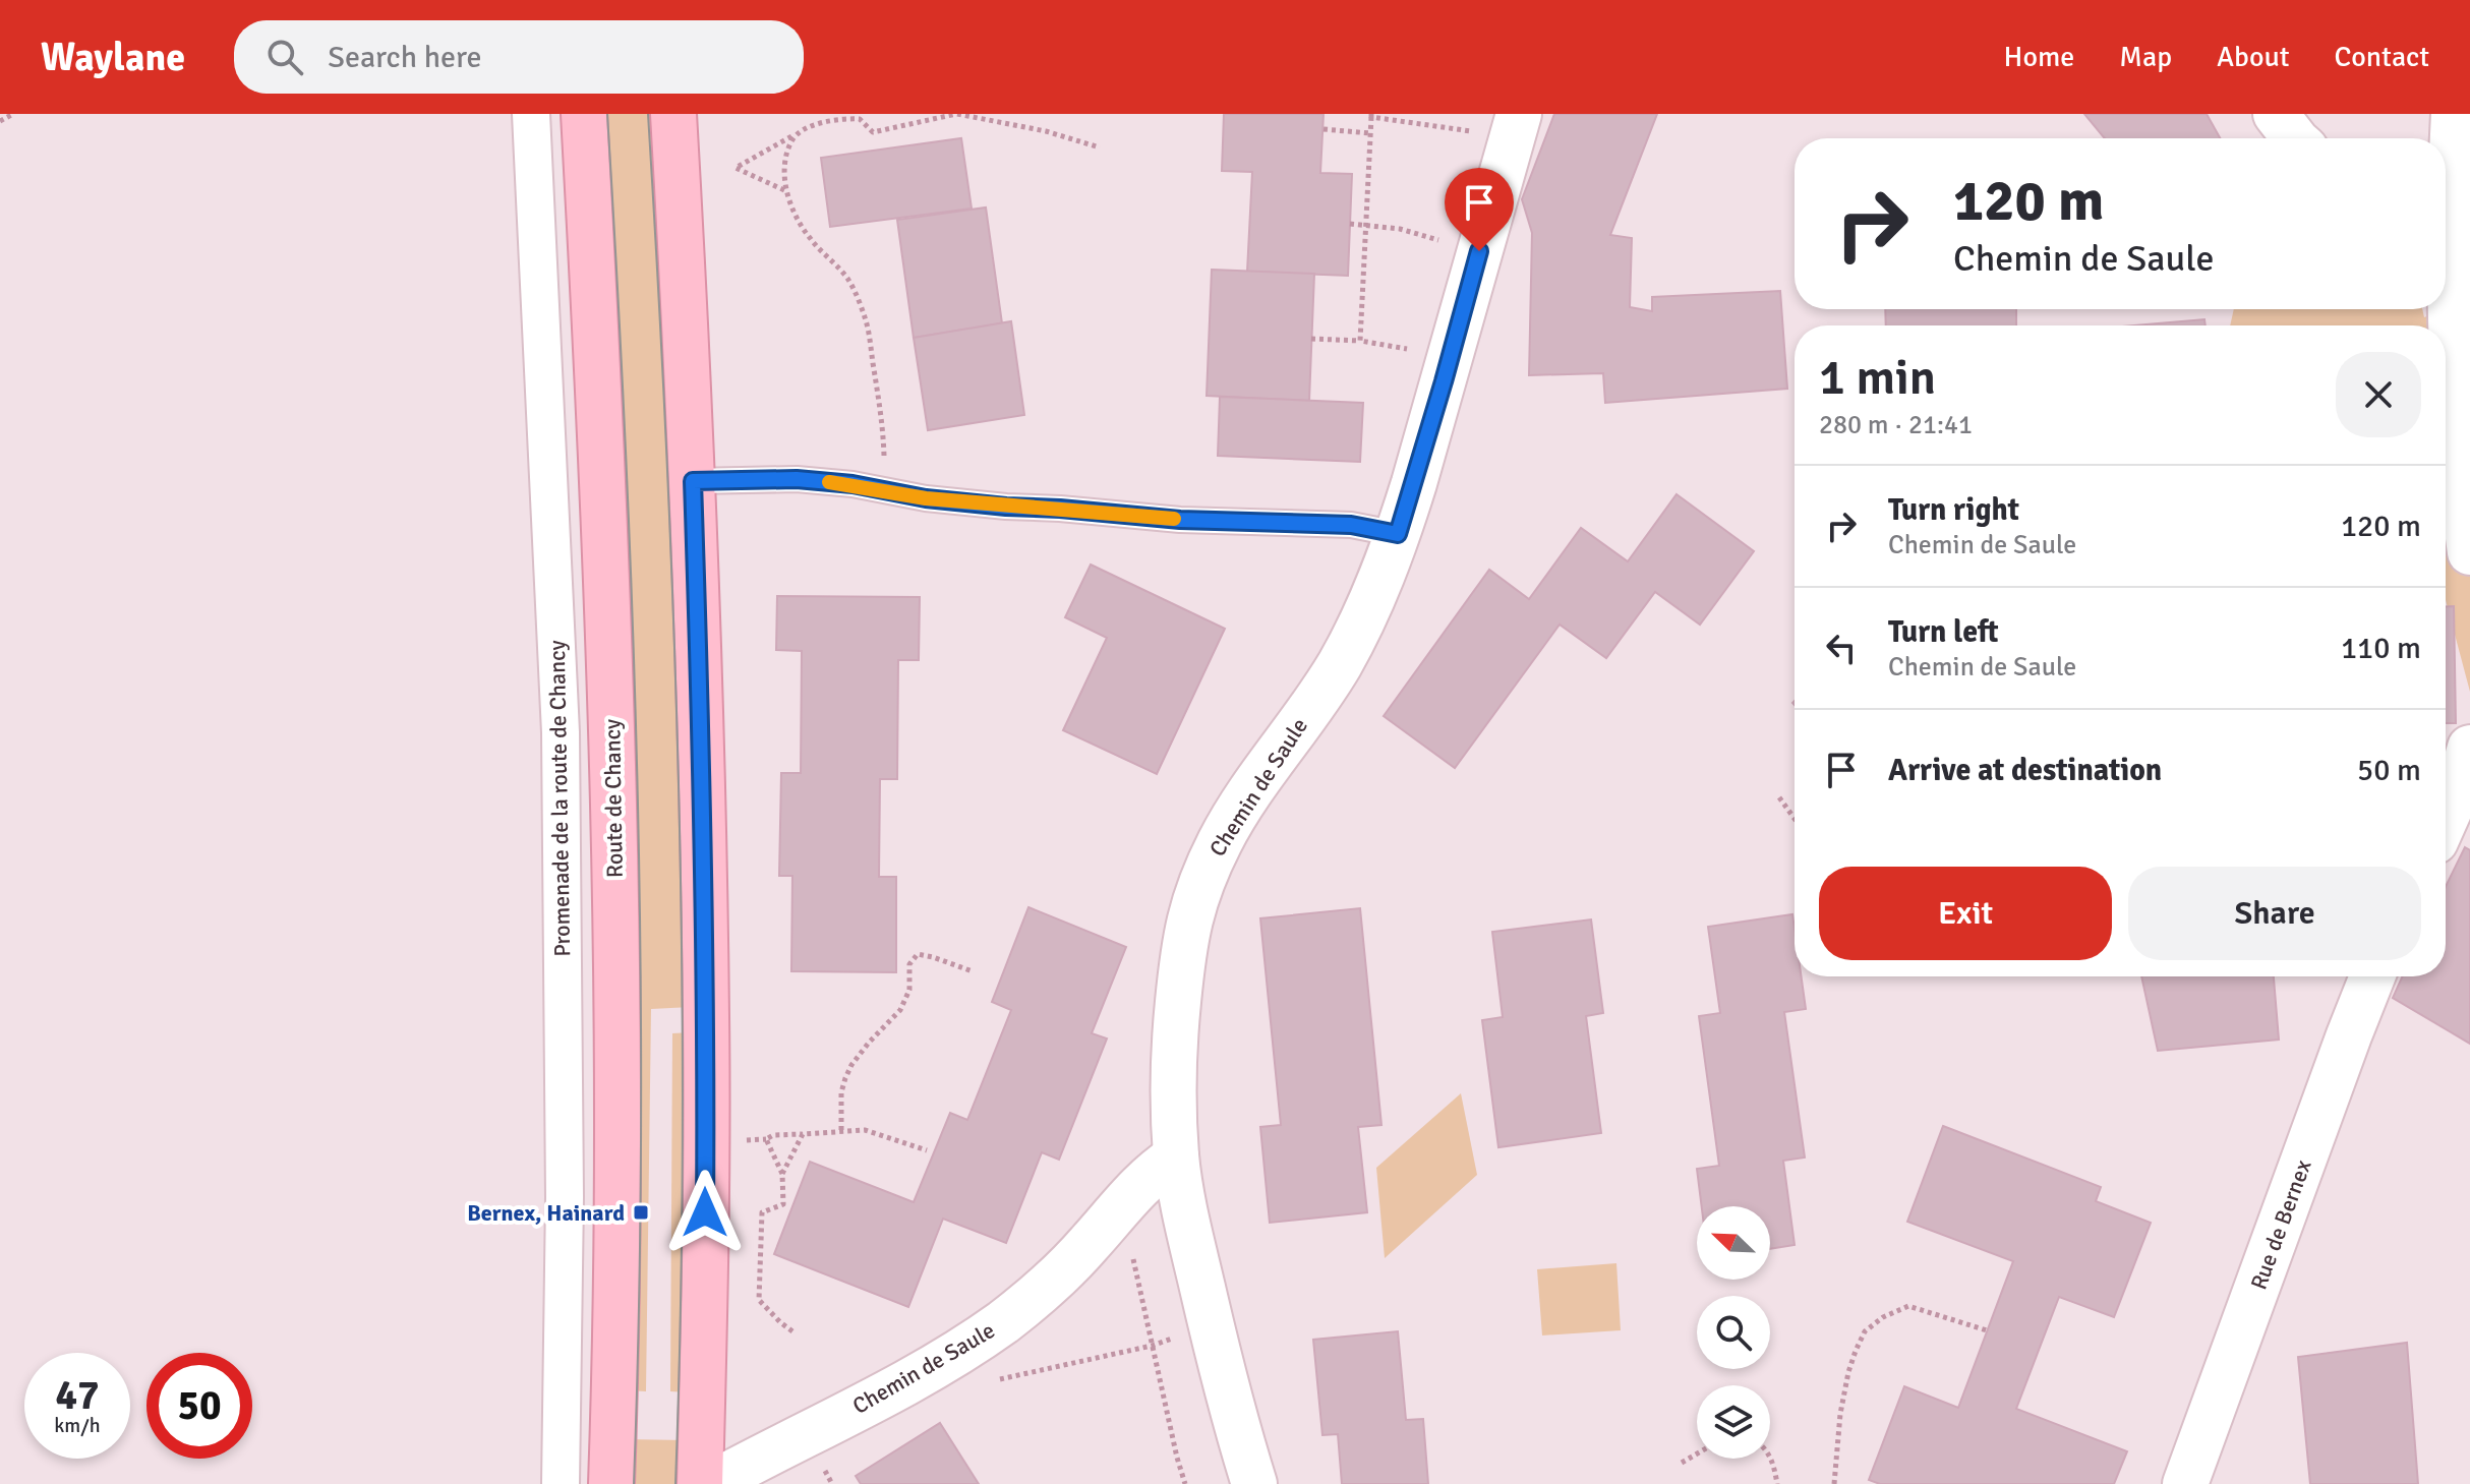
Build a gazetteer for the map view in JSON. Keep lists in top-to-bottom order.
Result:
{
  "streets": {
    "main road": ["Route de Chancy"],
    "street": ["Chemin de Saule", "Promenade de la route de Chancy", "Rue de Bernex"]
  },
  "places": {
    "transit": ["Bernex, Hainard"]
  },
  "north": "top left",
  "page": {
    "header": "Waylane",
    "search": "Search here",
    "nav": [
      "Home",
      "Map",
      "About",
      "Contact"
    ],
    "turn": ["120 m", "Chemin de Saule"],
    "heading": ["1 min", "280 m · 21:41"],
    "list": [
      {
        "name": "Turn right",
        "note": "Chemin de Saule",
        "value": "120 m"
      },
      {
        "name": "Turn left",
        "note": "Chemin de Saule",
        "value": "110 m"
      },
      {
        "name": "Arrive at destination",
        "value": "50 m"
      }
    ],
    "buttons": ["Exit", "Share"],
    "speed": "47 km/h",
    "limit": "50"
  }
}
